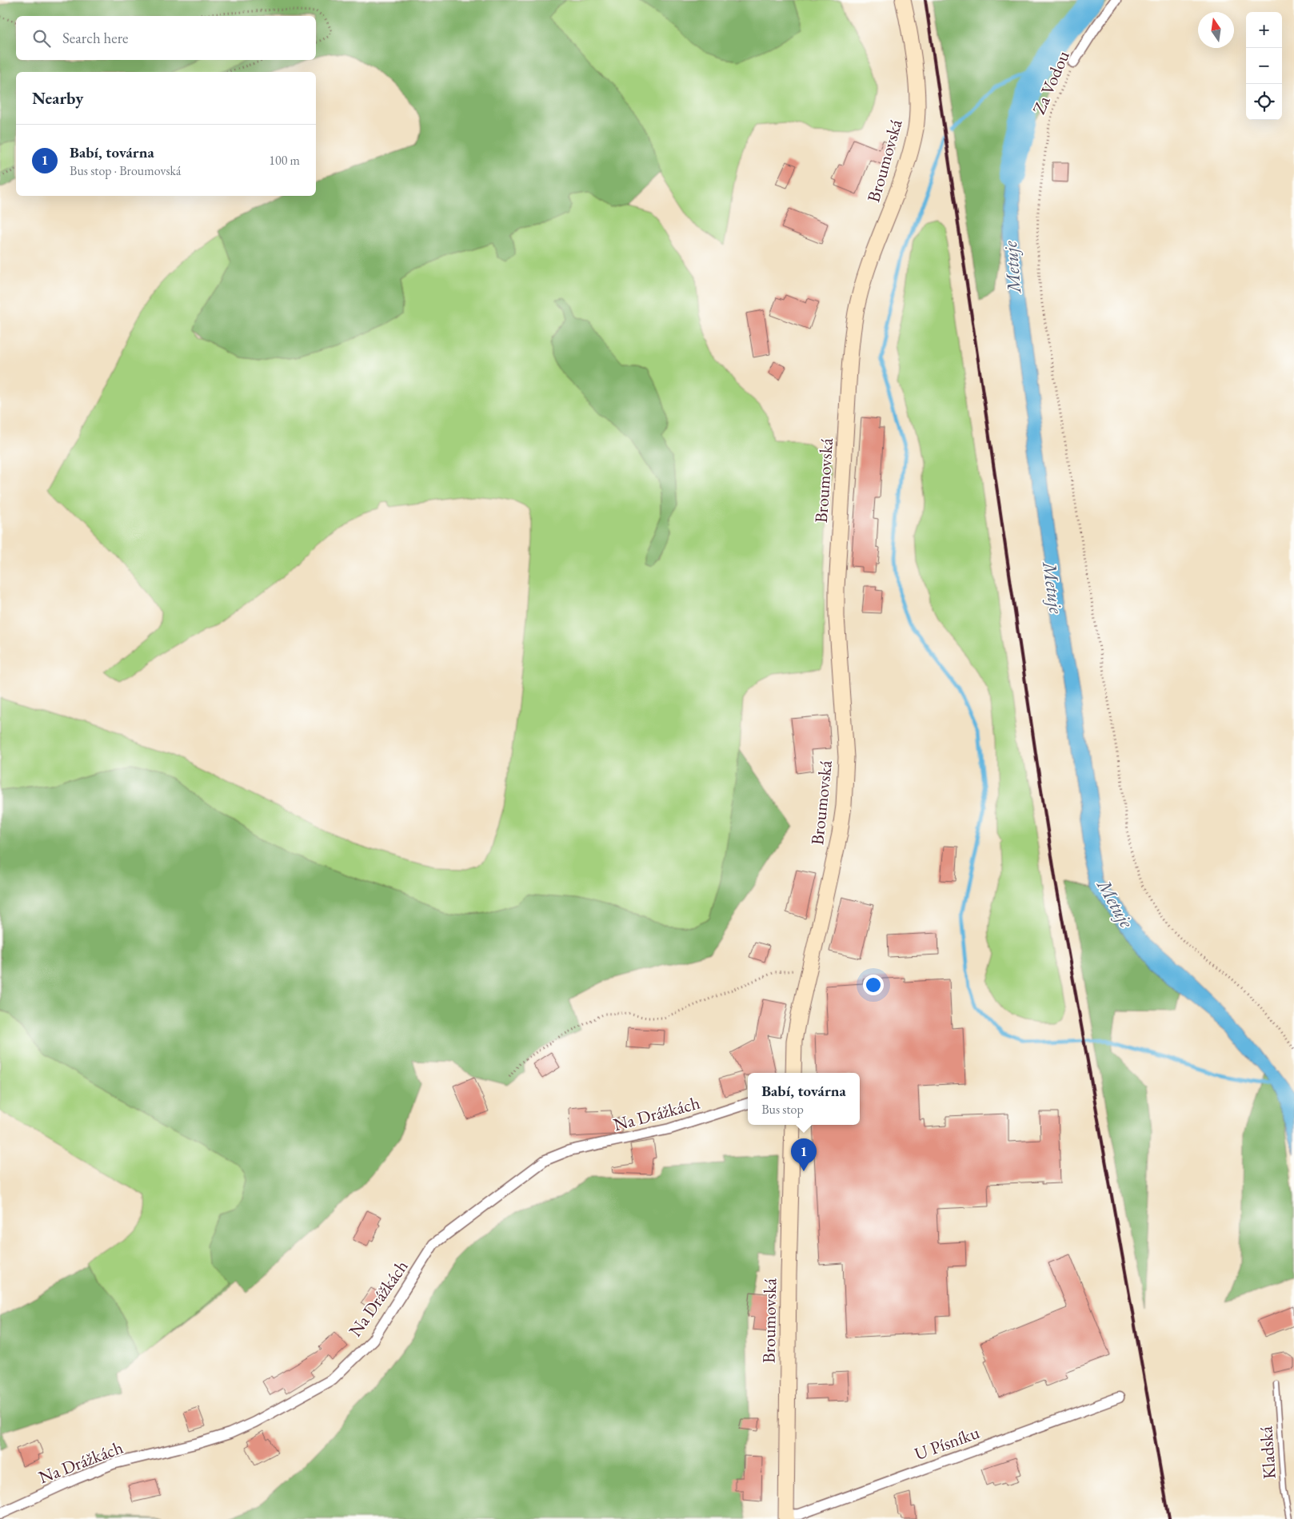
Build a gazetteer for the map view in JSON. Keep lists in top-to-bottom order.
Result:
{
  "streets": {
    "main road": ["Broumovská"],
    "street": ["Za Vodou", "Na Drážkách", "U Písníku"],
    "lane": ["Kladská"]
  },
  "crossings": [
    ["Broumovská", "U Písníku"]
  ],
  "water": ["Metuje"],
  "north": "top",
  "page": {
    "map_buttons": ["+", "−"],
    "search": "Search here",
    "heading": "Nearby",
    "list": [
      {
        "mark": "1",
        "name": "Babí, továrna",
        "note": "Bus stop · Broumovská",
        "value": "100 m"
      }
    ],
    "popup": ["Babí, továrna", "Bus stop"],
    "pins": "1"
  }
}
